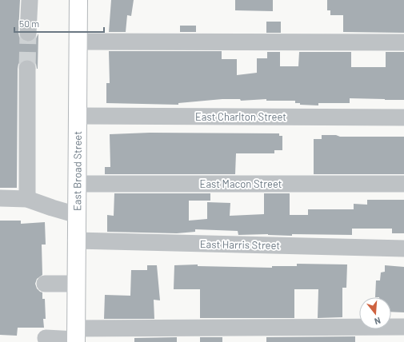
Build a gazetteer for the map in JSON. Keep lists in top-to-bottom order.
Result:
{
  "streets": {
    "main road": ["East Broad Street"],
    "street": ["East Charlton Street", "East Macon Street", "East Harris Street"]
  },
  "crossings": [
    ["East Charlton Street", "East Broad Street"],
    ["East Broad Street", "East Macon Street"],
    ["East Broad Street", "East Harris Street"]
  ],
  "scale_bar": "50 m",
  "north": "bottom"
}
